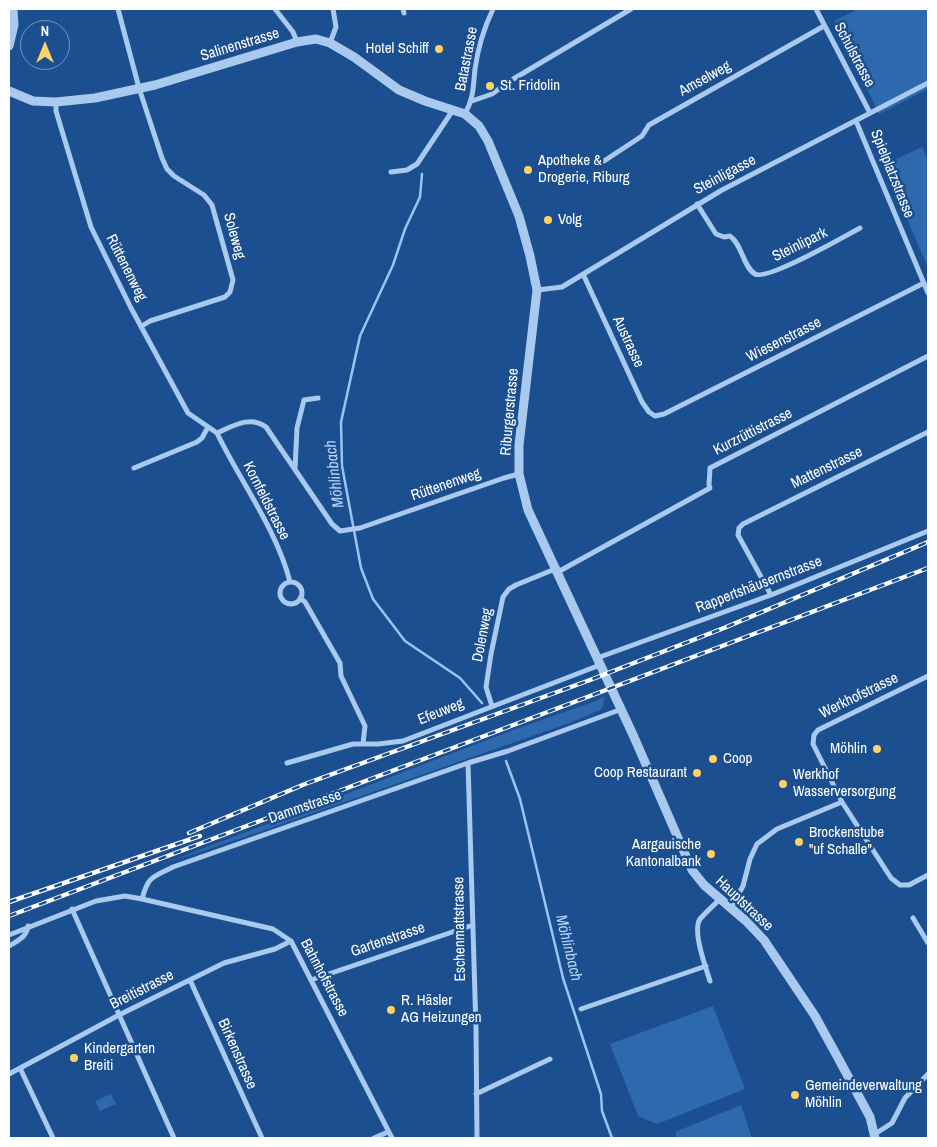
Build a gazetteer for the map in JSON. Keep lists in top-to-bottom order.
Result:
{
  "streets": {
    "street": [
      "Salinenstrasse",
      "Schulstrasse",
      "Batastrasse",
      "Amselweg",
      "Spielplatzstrasse",
      "Steinligasse",
      "Soleweg",
      "Steinlipark",
      "Rüttenenweg",
      "Wiesenstrasse",
      "Austrasse",
      "Riburgerstrasse",
      "Kurzrüttistrasse",
      "Mattenstrasse",
      "Kornfeldstrasse",
      "Rappertshäusernstrasse",
      "Dolenweg",
      "Werkhofstrasse",
      "Efeuweg",
      "Dammstrasse",
      "Hauptstrasse",
      "Eschenmattstrasse",
      "Gartenstrasse",
      "Bahnhofstrasse",
      "Breitistrasse",
      "Birkenstrasse"
    ]
  },
  "crossings": [
    ["Salinenstrasse", "Batastrasse"],
    ["Salinenstrasse", "Soleweg"],
    ["Salinenstrasse", "Rüttenenweg"],
    ["Salinenstrasse", "Riburgerstrasse"],
    ["Schulstrasse", "Amselweg"],
    ["Schulstrasse", "Steinligasse"],
    ["Batastrasse", "Riburgerstrasse"],
    ["Spielplatzstrasse", "Steinligasse"],
    ["Spielplatzstrasse", "Wiesenstrasse"],
    ["Steinligasse", "Steinlipark"],
    ["Steinligasse", "Austrasse"],
    ["Steinligasse", "Riburgerstrasse"],
    ["Soleweg", "Rüttenenweg"],
    ["Rüttenenweg", "Riburgerstrasse"],
    ["Rüttenenweg", "Kornfeldstrasse"],
    ["Wiesenstrasse", "Austrasse"],
    ["Riburgerstrasse", "Kurzrüttistrasse"],
    ["Riburgerstrasse", "Rappertshäusernstrasse"],
    ["Riburgerstrasse", "Dolenweg"],
    ["Riburgerstrasse", "Efeuweg"],
    ["Riburgerstrasse", "Dammstrasse"],
    ["Riburgerstrasse", "Hauptstrasse"],
    ["Kurzrüttistrasse", "Dolenweg"],
    ["Mattenstrasse", "Rappertshäusernstrasse"],
    ["Kornfeldstrasse", "Efeuweg"],
    ["Rappertshäusernstrasse", "Efeuweg"],
    ["Dolenweg", "Efeuweg"],
    ["Dammstrasse", "Hauptstrasse"],
    ["Dammstrasse", "Eschenmattstrasse"],
    ["Dammstrasse", "Bahnhofstrasse"],
    ["Eschenmattstrasse", "Gartenstrasse"],
    ["Gartenstrasse", "Bahnhofstrasse"],
    ["Bahnhofstrasse", "Breitistrasse"],
    ["Breitistrasse", "Birkenstrasse"]
  ],
  "water": ["Möhlinbach"],
  "places": [
    "Hotel Schiff",
    "St. Fridolin",
    "Apotheke & Drogerie, Riburg",
    "Volg",
    "Möhlin",
    "Coop",
    "Coop Restaurant",
    "Werkhof Wasserversorgung",
    "Brockenstube \"uf Schalle\"",
    "Aargauische Kantonalbank",
    "R. Häsler AG Heizungen",
    "Kindergarten Breiti",
    "Gemeindeverwaltung Möhlin"
  ],
  "north": "top"
}
